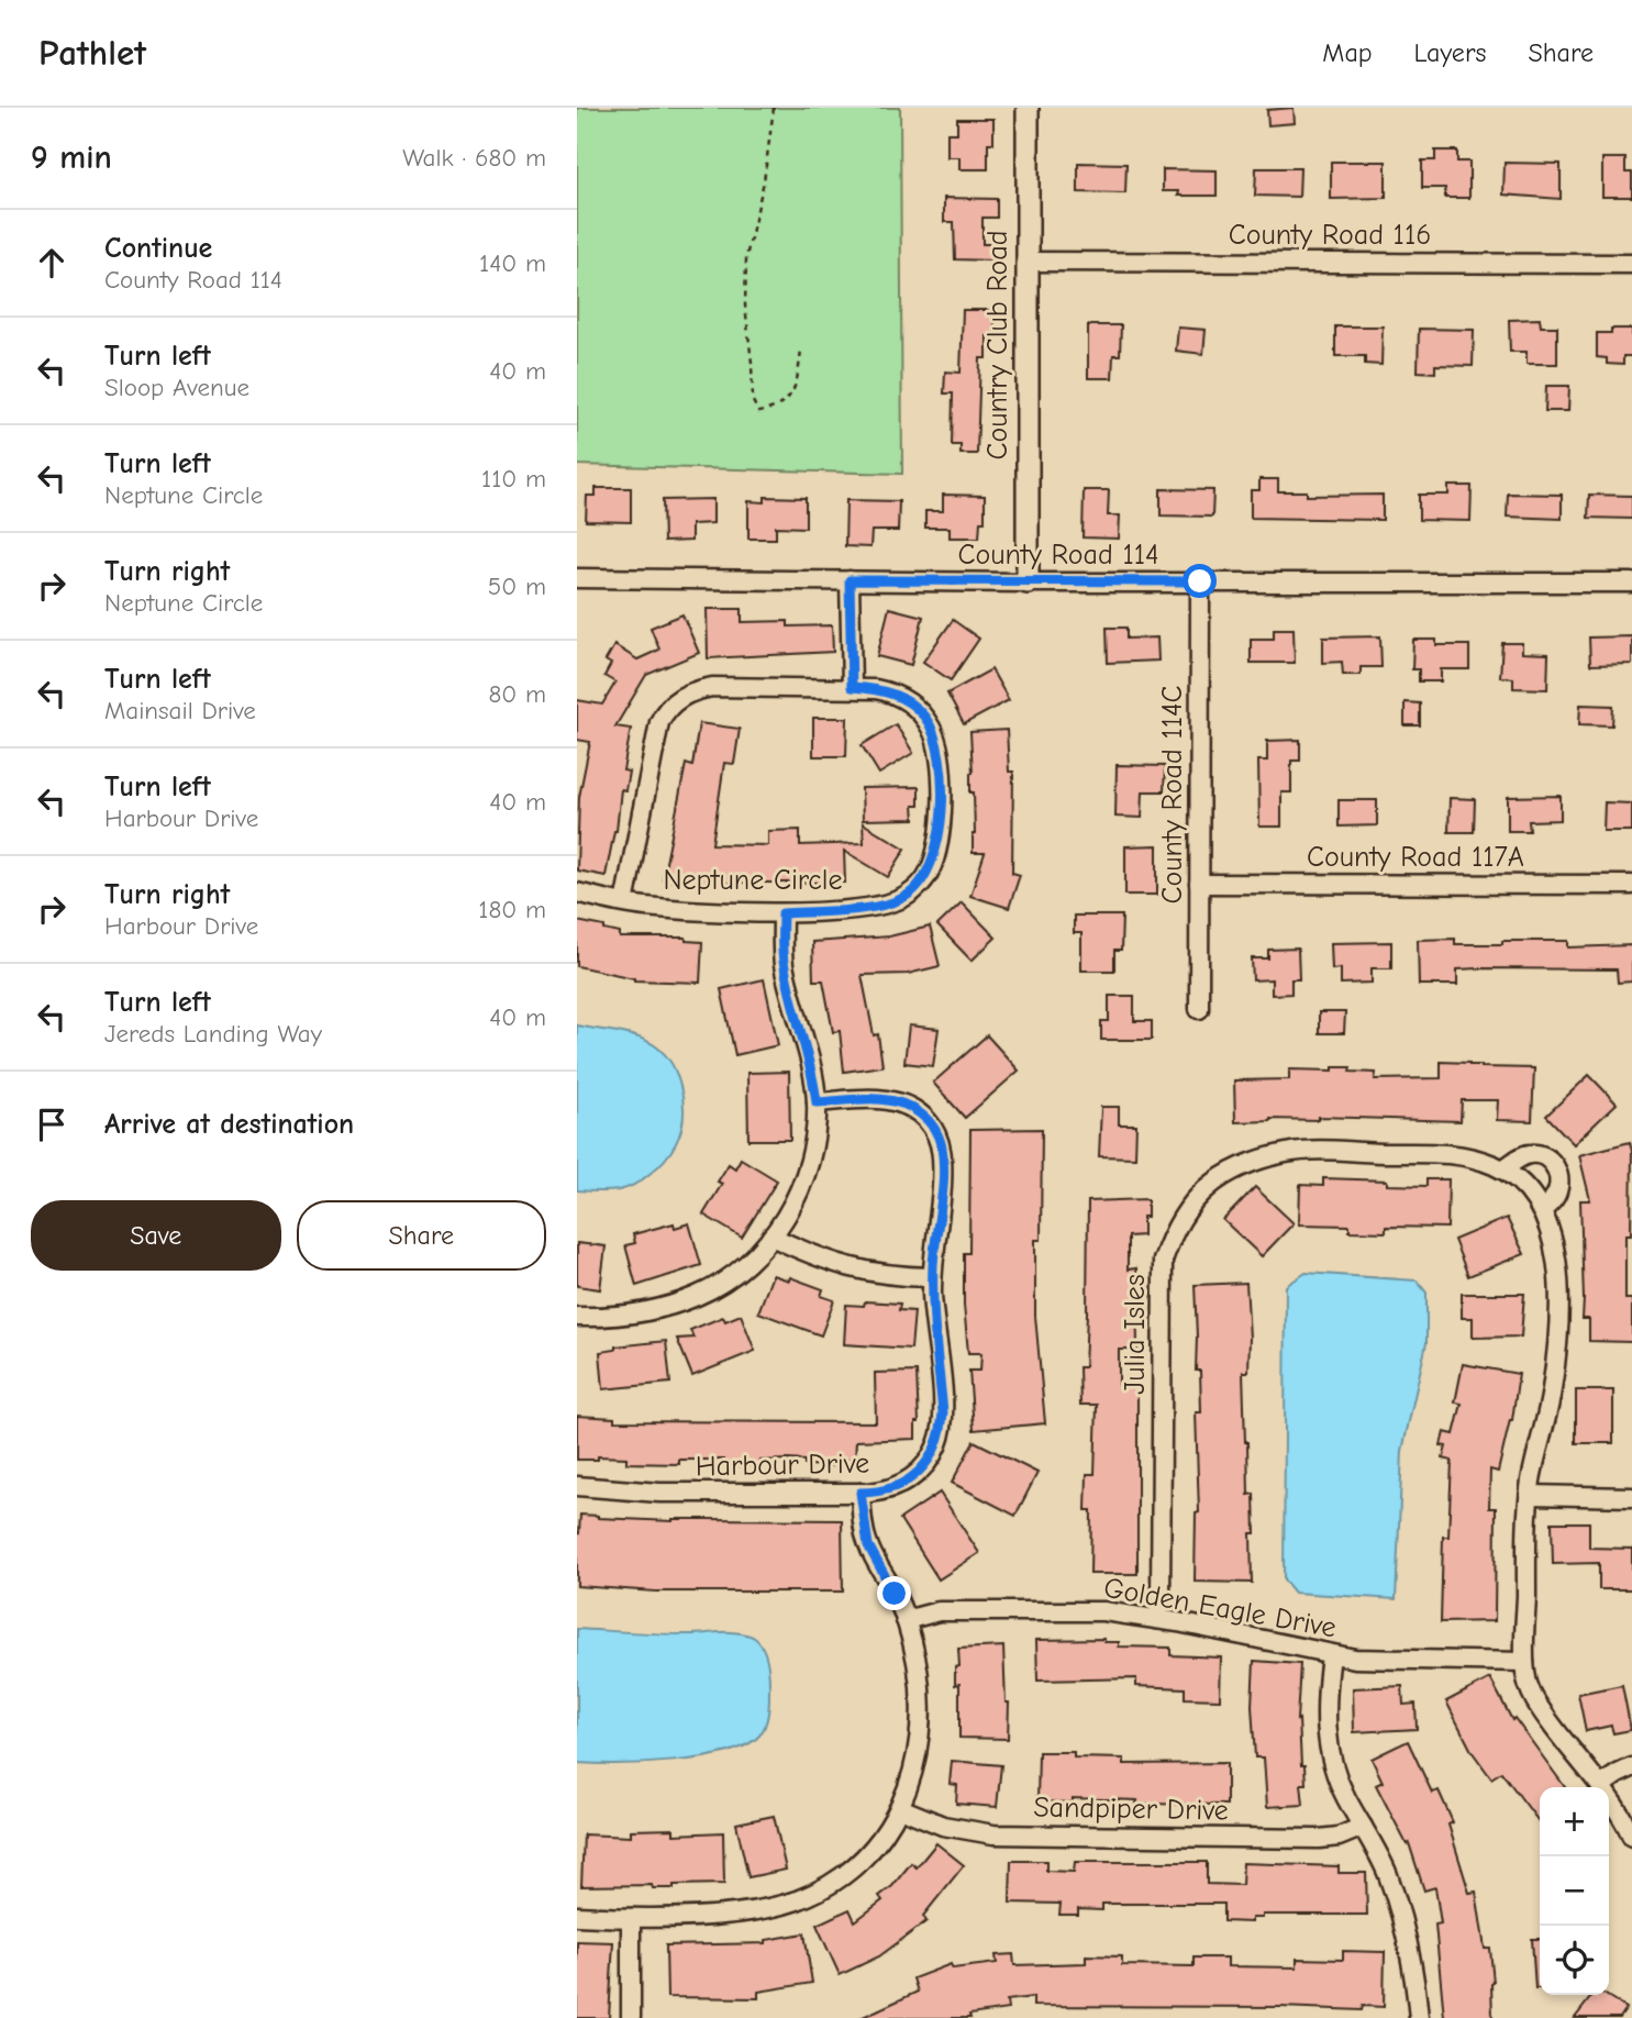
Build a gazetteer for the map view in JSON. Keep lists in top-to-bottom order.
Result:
{
  "streets": {
    "street": [
      "County Road 116",
      "Country Club Road",
      "County Road 114",
      "County Road 114C",
      "County Road 117A",
      "Neptune Circle",
      "Julia Isles",
      "Harbour Drive",
      "Golden Eagle Drive",
      "Sandpiper Drive"
    ]
  },
  "crossings": [
    ["County Road 116", "Country Club Road"],
    ["Country Club Road", "County Road 114"],
    ["County Road 114", "County Road 114C"],
    ["County Road 114C", "County Road 117A"],
    ["Julia Isles", "Golden Eagle Drive"]
  ],
  "page": {
    "header": "Pathlet",
    "nav": ["Map", "Layers", "Share"],
    "heading": ["9 min", "Walk · 680 m"],
    "list": [
      ["Continue", "County Road 114", "140 m"],
      ["Turn left", "Sloop Avenue", "40 m"],
      ["Turn left", "Neptune Circle", "110 m"],
      ["Turn right", "Neptune Circle", "50 m"],
      ["Turn left", "Mainsail Drive", "80 m"],
      ["Turn left", "Harbour Drive", "40 m"],
      ["Turn right", "Harbour Drive", "180 m"],
      ["Turn left", "Jereds Landing Way", "40 m"],
      "Arrive at destination"
    ],
    "buttons": ["Save", "Share"],
    "map_buttons": ["+", "−"]
  }
}
